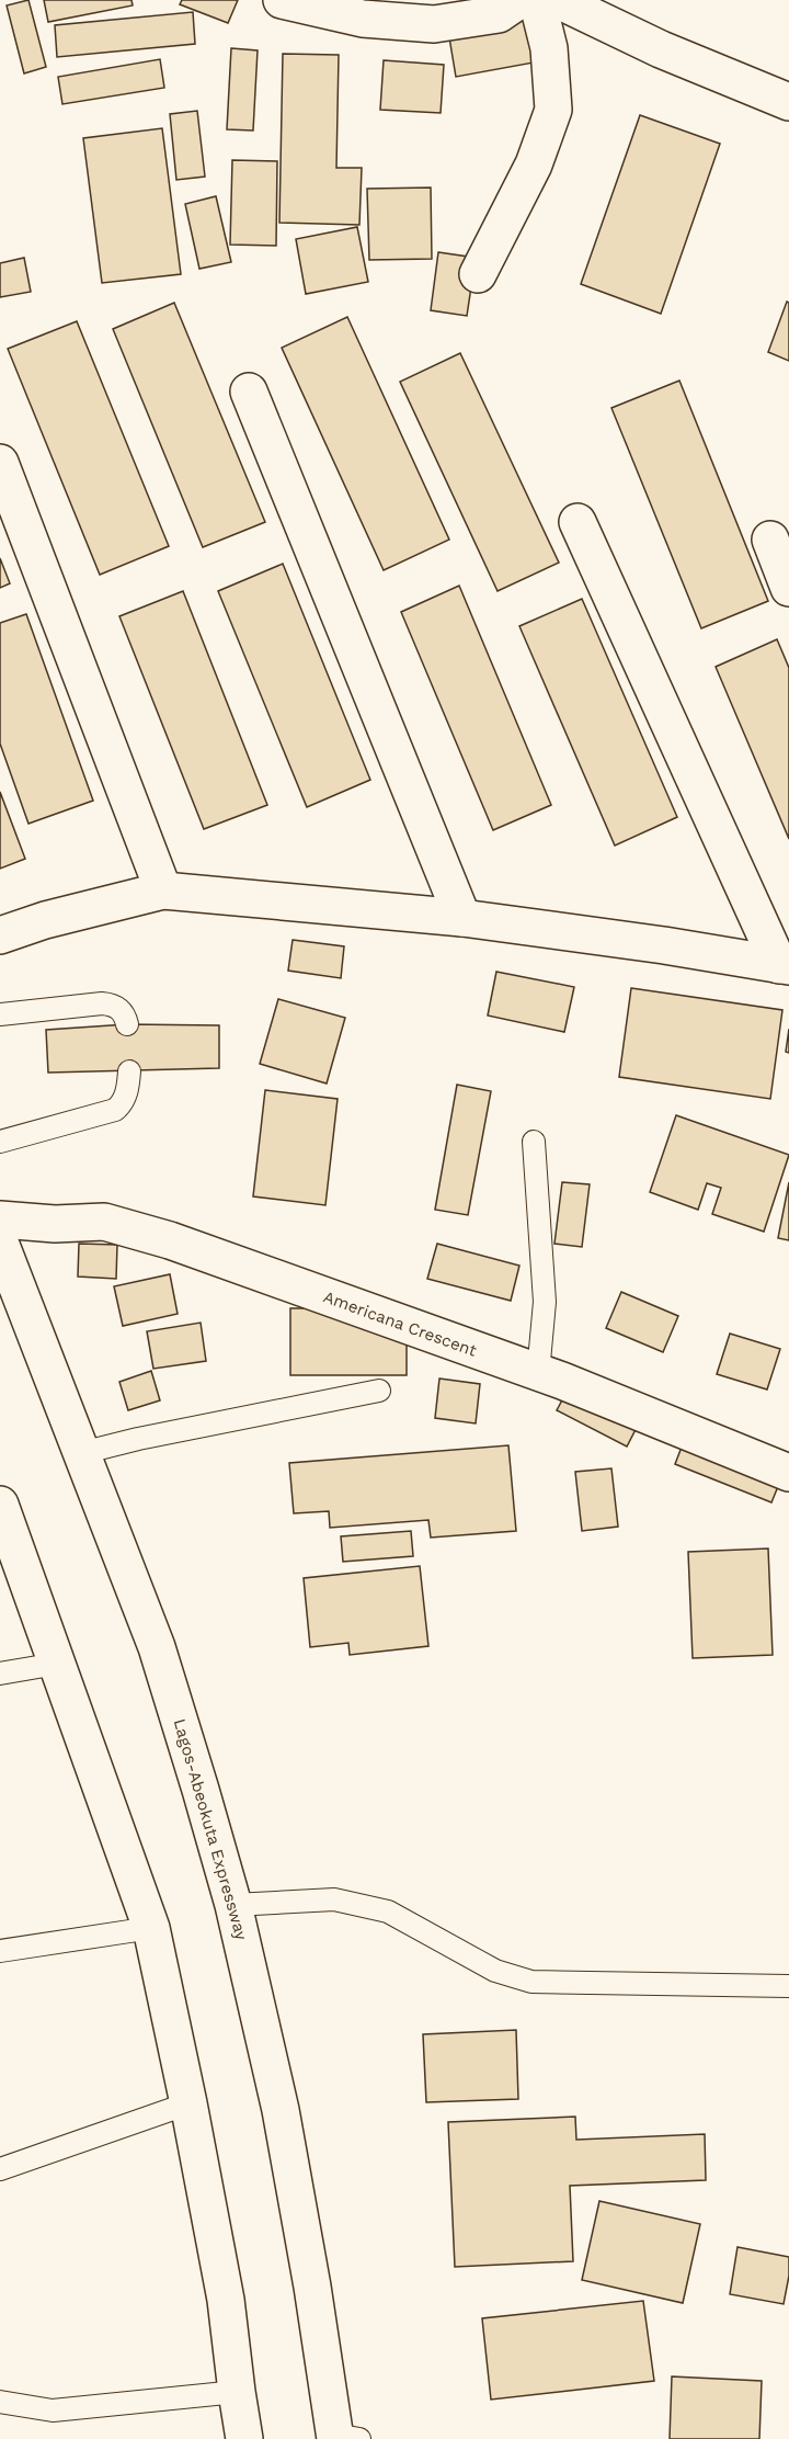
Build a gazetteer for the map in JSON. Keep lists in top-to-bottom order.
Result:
{
  "streets": {
    "main road": ["Americana Crescent", "Lagos-Abeokuta Expressway"]
  }
}
